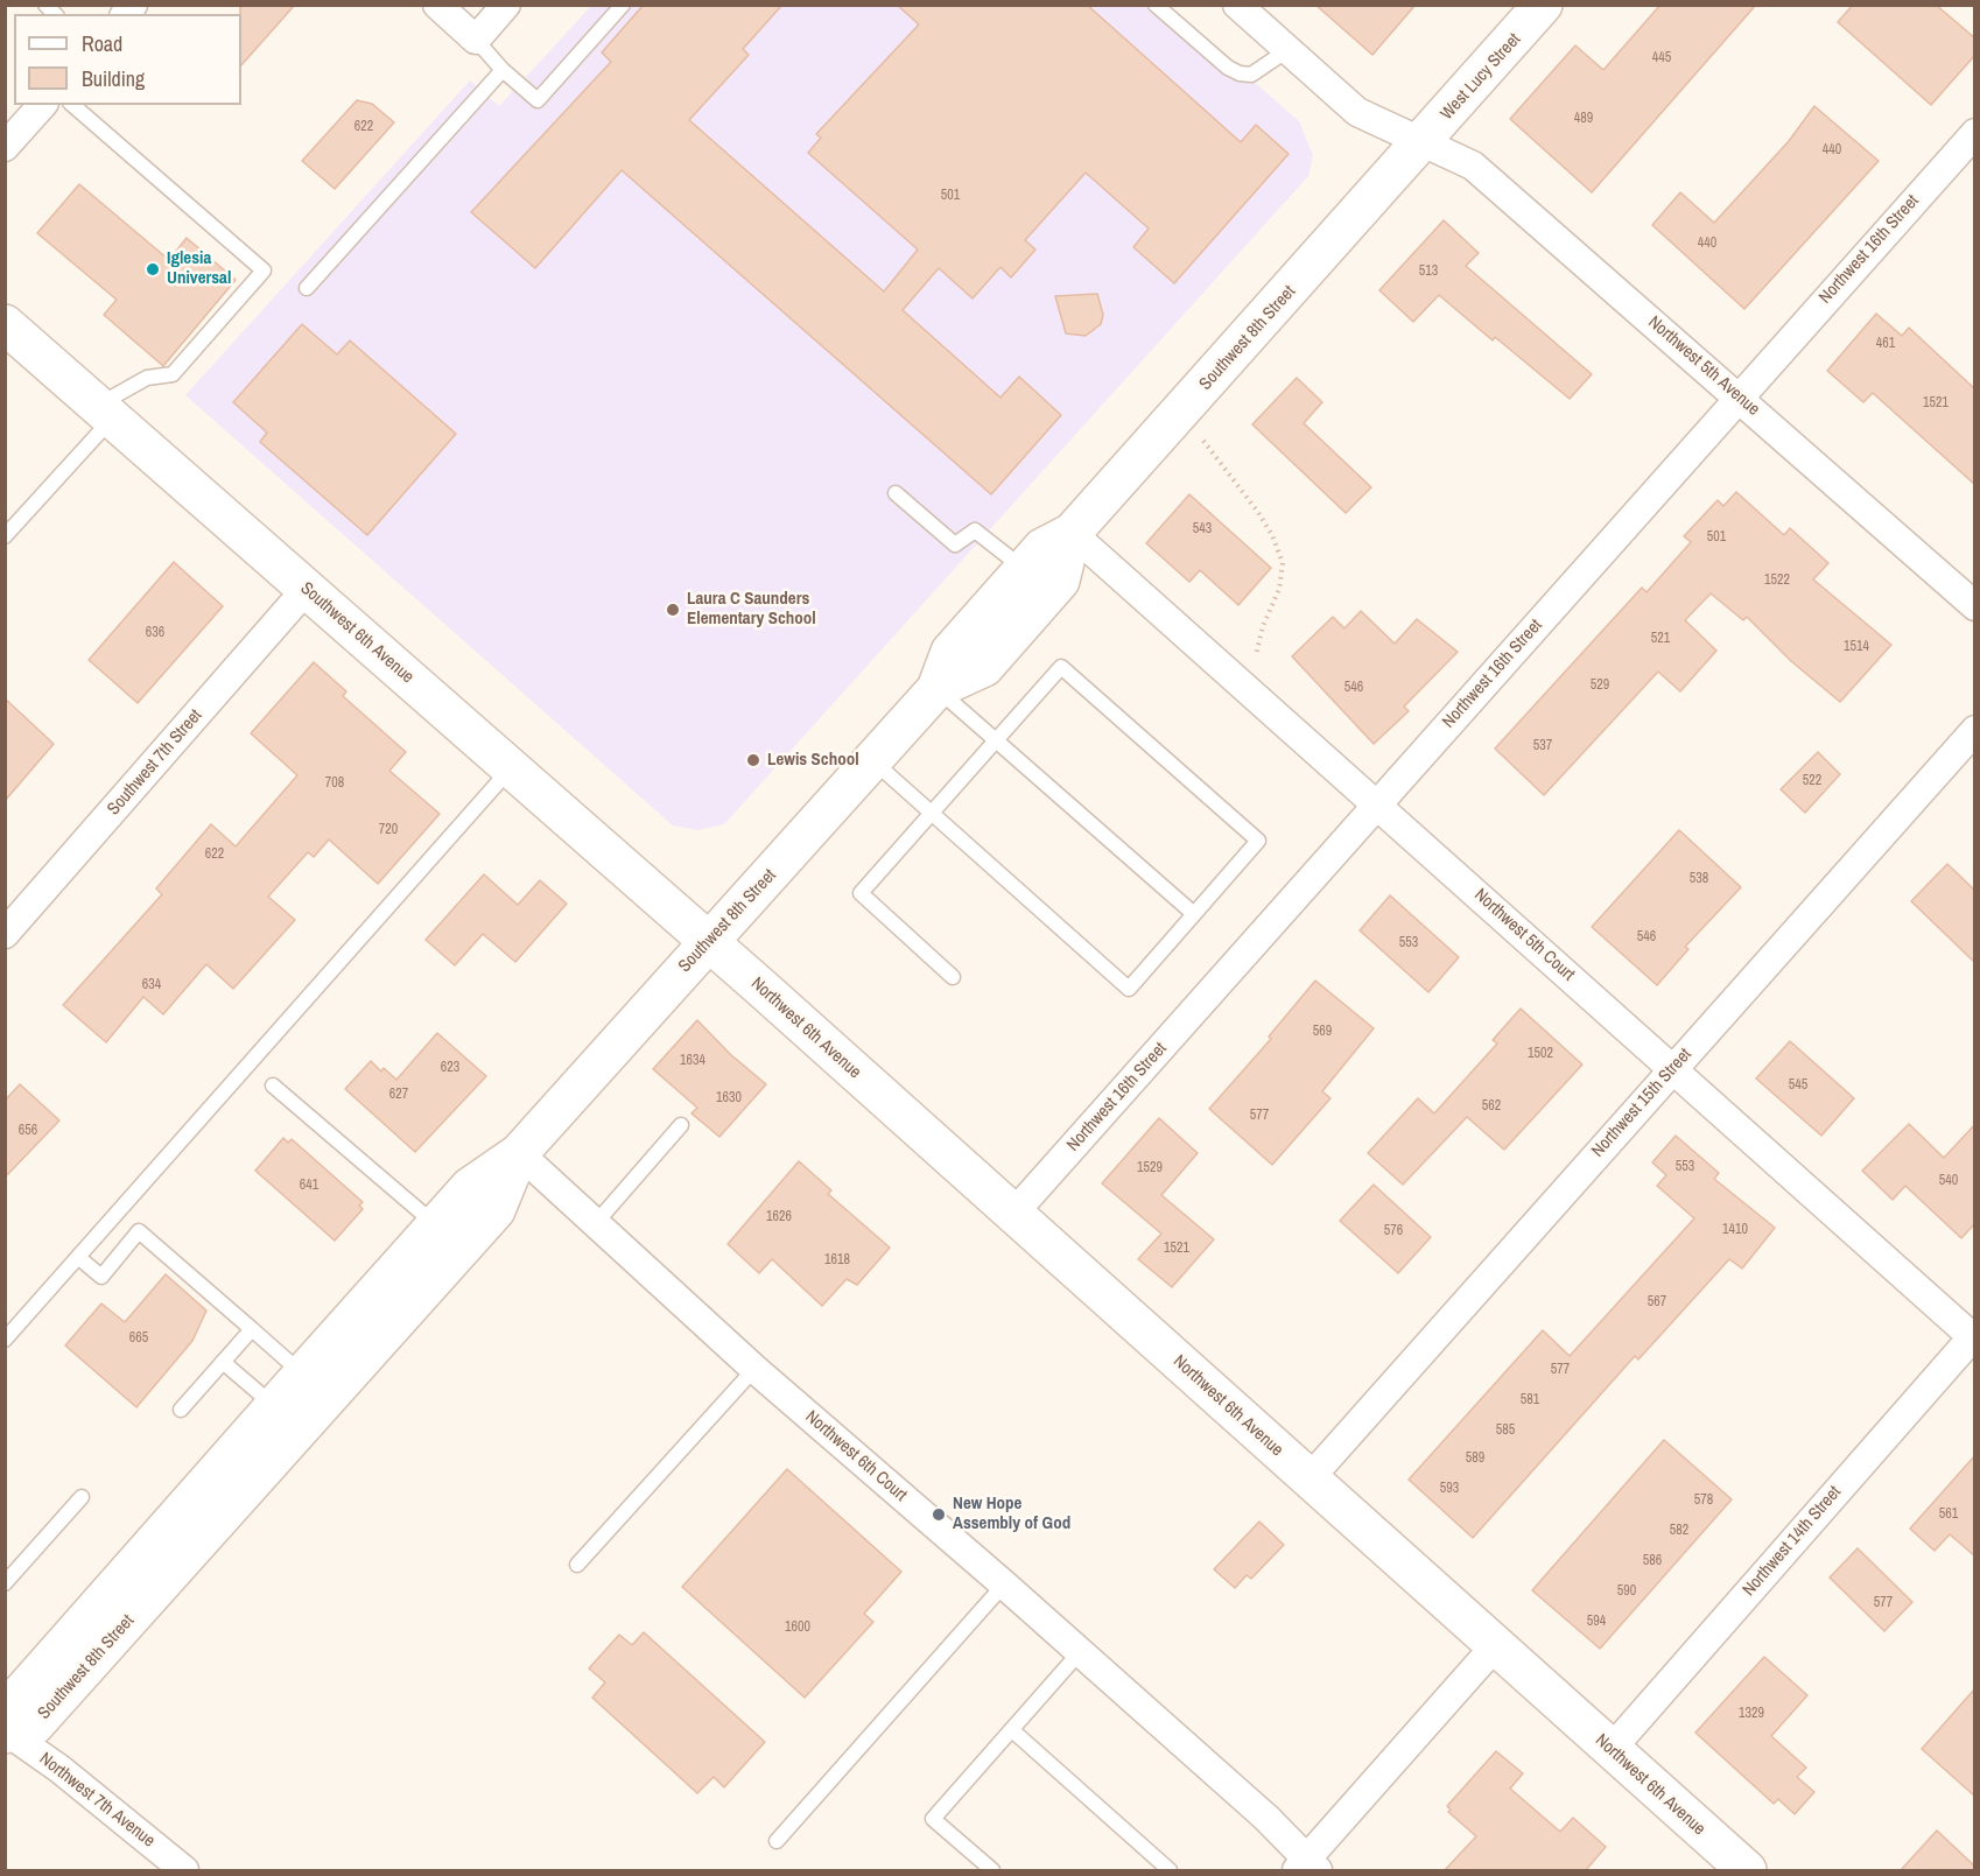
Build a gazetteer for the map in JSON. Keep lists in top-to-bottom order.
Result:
{
  "streets": {
    "street": [
      "West Lucy Street",
      "Northwest 16th Street",
      "Southwest 8th Street",
      "Northwest 5th Avenue",
      "Southwest 6th Avenue",
      "Southwest 7th Street",
      "Northwest 5th Court",
      "Northwest 6th Avenue",
      "Northwest 15th Street",
      "Northwest 6th Court",
      "Northwest 14th Street",
      "Northwest 7th Avenue"
    ]
  },
  "crossings": [
    ["West Lucy Street", "Southwest 8th Street"],
    ["West Lucy Street", "Northwest 5th Avenue"],
    ["Northwest 16th Street", "Northwest 5th Avenue"],
    ["Northwest 16th Street", "Northwest 5th Court"],
    ["Northwest 16th Street", "Northwest 6th Avenue"],
    ["Southwest 8th Street", "Northwest 5th Avenue"],
    ["Southwest 8th Street", "Southwest 6th Avenue"],
    ["Southwest 8th Street", "Northwest 5th Court"],
    ["Southwest 8th Street", "Northwest 6th Avenue"],
    ["Southwest 8th Street", "Northwest 6th Court"],
    ["Southwest 8th Street", "Northwest 7th Avenue"],
    ["Southwest 6th Avenue", "Southwest 7th Street"],
    ["Southwest 6th Avenue", "Northwest 6th Avenue"],
    ["Northwest 5th Court", "Northwest 15th Street"],
    ["Northwest 5th Court", "Northwest 14th Street"],
    ["Northwest 6th Avenue", "Northwest 15th Street"],
    ["Northwest 6th Avenue", "Northwest 14th Street"]
  ],
  "places": [
    "Iglesia Universal",
    "Laura C Saunders Elementary School",
    "Lewis School",
    "New Hope Assembly of God"
  ],
  "house_numbers": [
    "445",
    "489",
    "622",
    "440",
    "501",
    "440",
    "513",
    "461",
    "1521",
    "543",
    "501",
    "1522",
    "636",
    "521",
    "1514",
    "529",
    "546",
    "537",
    "522",
    "708",
    "720",
    "622",
    "538",
    "546",
    "553",
    "634",
    "569",
    "1502",
    "1634",
    "623",
    "545",
    "627",
    "1630",
    "562",
    "577",
    "656",
    "553",
    "1529",
    "540",
    "641",
    "1626",
    "1410",
    "576",
    "1521",
    "1618",
    "567",
    "665",
    "577",
    "581",
    "585",
    "589",
    "593",
    "578",
    "561",
    "582",
    "586",
    "590",
    "577",
    "594",
    "1600",
    "1329"
  ],
  "legend": ["Road", "Building"]
}
